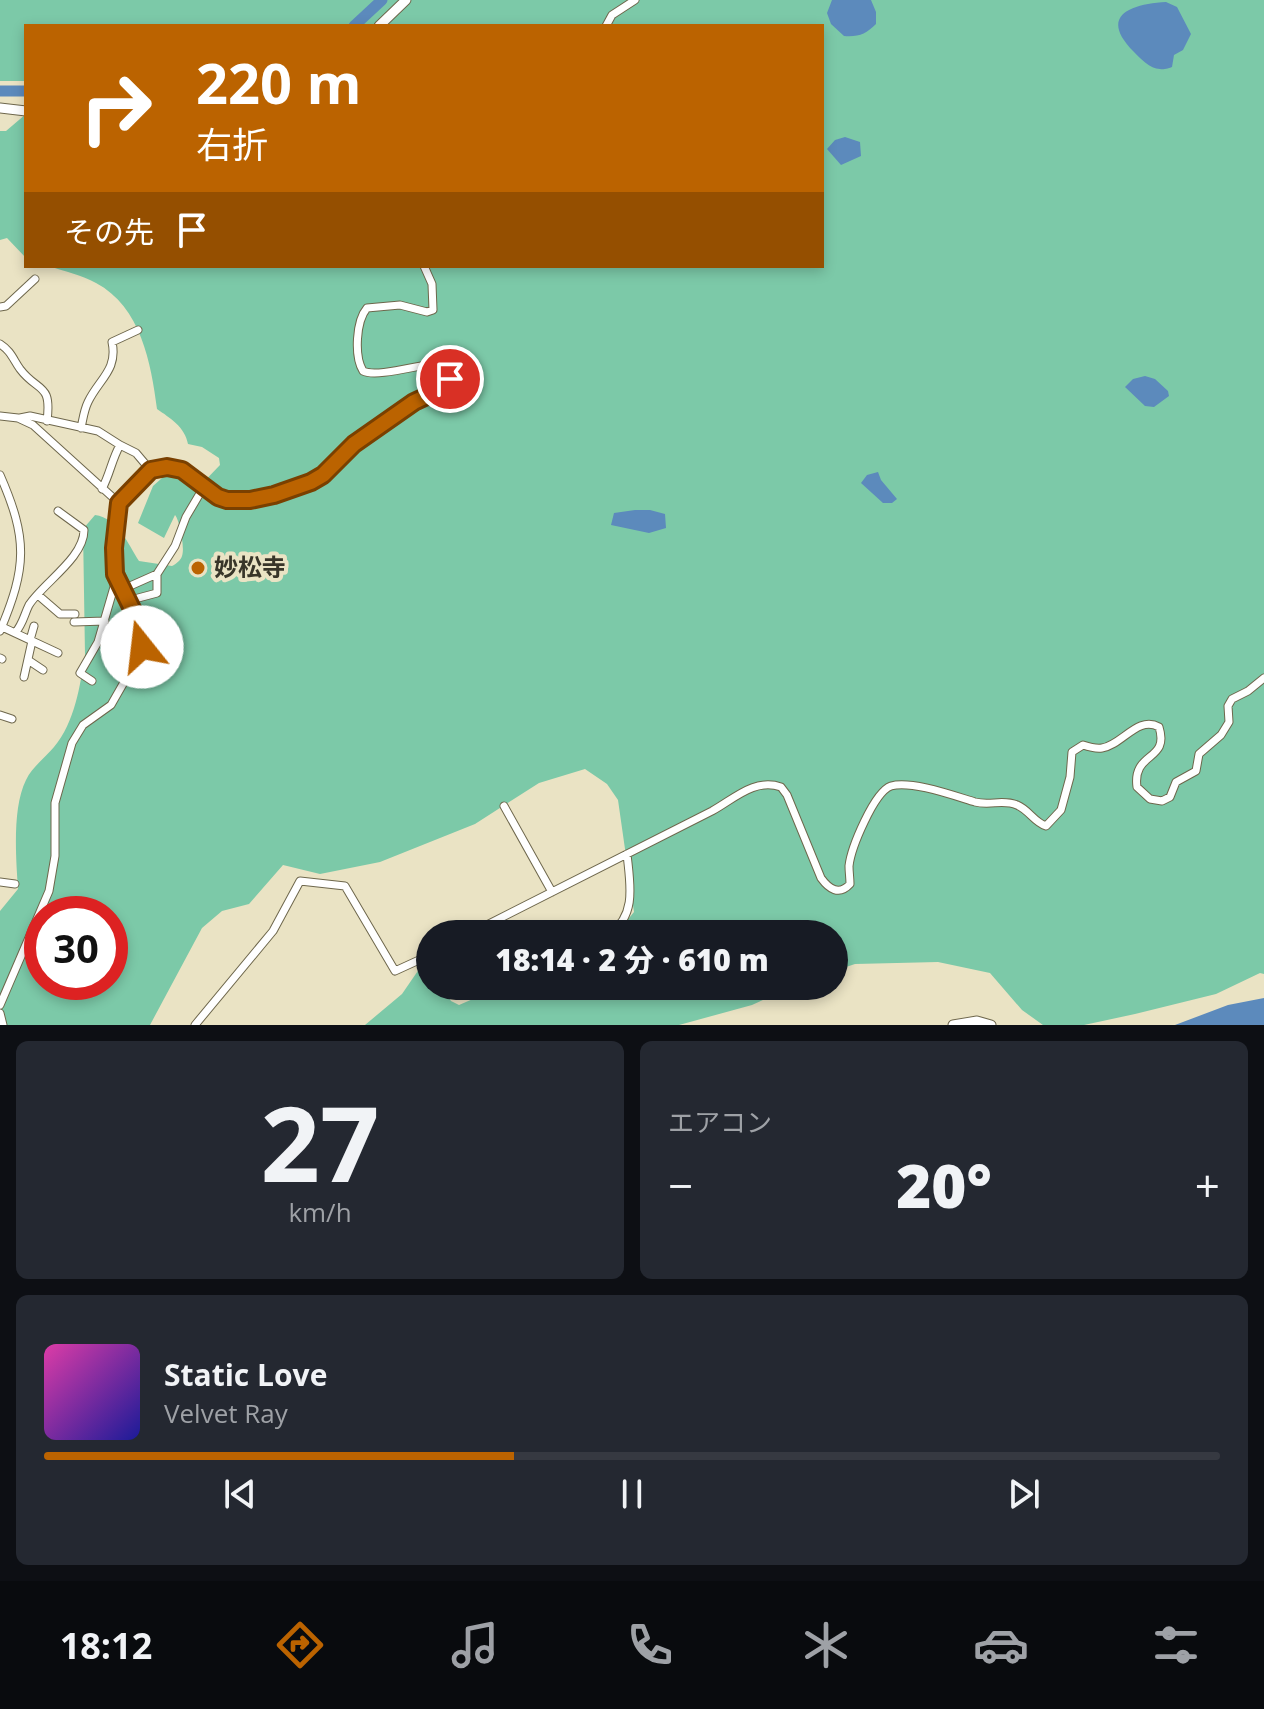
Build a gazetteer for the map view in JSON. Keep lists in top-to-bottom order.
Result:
{
  "places": ["妙松寺"],
  "page": {
    "turn": ["220 m", "右折"],
    "then": "その先",
    "limit": "30",
    "trip": "18:14 · 2 分 · 610 m",
    "tile": [
      ["27", "km/h"],
      "エアコン"
    ],
    "heat": ["−", "20°", "+"],
    "song": ["Static Love", "Velvet Ray"],
    "tabs": "18:12"
  }
}
